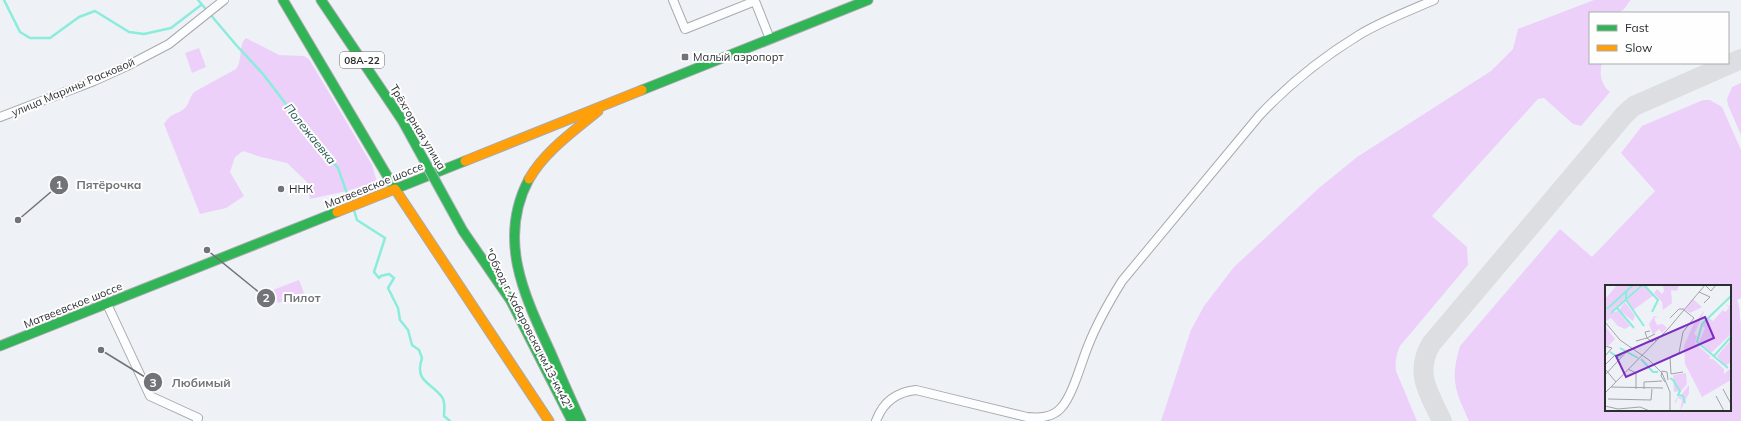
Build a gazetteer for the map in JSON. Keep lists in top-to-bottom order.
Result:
{
  "streets": {
    "main road": [
      "08А-22",
      "Трёхгорная улица",
      "Матвеевское шоссе",
      "\"Обход г. Хабаровска км13-км42\""
    ],
    "street": ["улица Марины Расковой"]
  },
  "crossings": [
    ["Трёхгорная улица", "\"Обход г. Хабаровска км13-км42\""]
  ],
  "water": ["Полежаевка"],
  "places": {
    "transit": ["Малый аэропорт"],
    "other": [
      "ННК",
      "Пятёрочка",
      "Пилот",
      "Любимый"
    ]
  },
  "legend": ["Fast", "Slow"]
}
